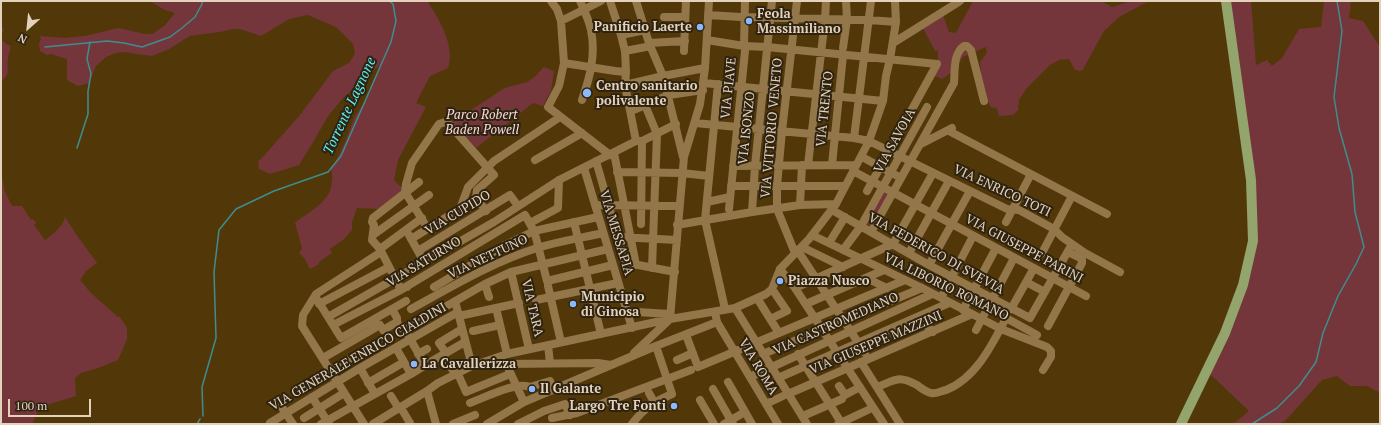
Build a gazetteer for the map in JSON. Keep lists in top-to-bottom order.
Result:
{
  "streets": {
    "street": [
      "VIA PIAVE",
      "VIA TRENTO",
      "VIA ISONZO",
      "VIA VITTORIO VENETO",
      "VIA SAVOIA",
      "VIA ENRICO TOTI",
      "VIA CUPIDO",
      "VIA MESSAPIA",
      "VIA GIUSEPPE PARINI",
      "VIA FEDERICO DI SVEVIA",
      "VIA NETTUNO",
      "VIA SATURNO",
      "VIA LIBORIO ROMANO",
      "VIA TARA",
      "VIA CASTROMEDIANO",
      "VIA GIUSEPPE MAZZINI",
      "VIA GENERALE ENRICO CIALDINI",
      "VIA ROMA"
    ]
  },
  "crossings": [
    ["VIA PIAVE", "VIA ENRICO TOTI"],
    ["VIA TRENTO", "VIA ENRICO TOTI"],
    ["VIA ISONZO", "VIA ENRICO TOTI"],
    ["VIA VITTORIO VENETO", "VIA ENRICO TOTI"],
    ["VIA VITTORIO VENETO", "VIA CASTROMEDIANO"],
    ["VIA SAVOIA", "VIA ENRICO TOTI"],
    ["VIA SAVOIA", "VIA GIUSEPPE PARINI"],
    ["VIA SAVOIA", "VIA FEDERICO DI SVEVIA"],
    ["VIA MESSAPIA", "VIA NETTUNO"],
    ["VIA LIBORIO ROMANO", "VIA CASTROMEDIANO"],
    ["VIA LIBORIO ROMANO", "VIA GIUSEPPE MAZZINI"],
    ["VIA TARA", "VIA GENERALE ENRICO CIALDINI"],
    ["VIA CASTROMEDIANO", "VIA ROMA"],
    ["VIA GIUSEPPE MAZZINI", "VIA ROMA"]
  ],
  "water": ["Torrente Lagnone"],
  "parks": ["Parco Robert Baden Powell"],
  "places": [
    "Feola Massimiliano",
    "Panificio Laerte",
    "Centro sanitario polivalente",
    "Piazza Nusco",
    "Municipio di Ginosa",
    "La Cavallerizza",
    "Il Galante",
    "Largo Tre Fonti"
  ],
  "scale_bar": "100 m",
  "north": "bottom left"
}
